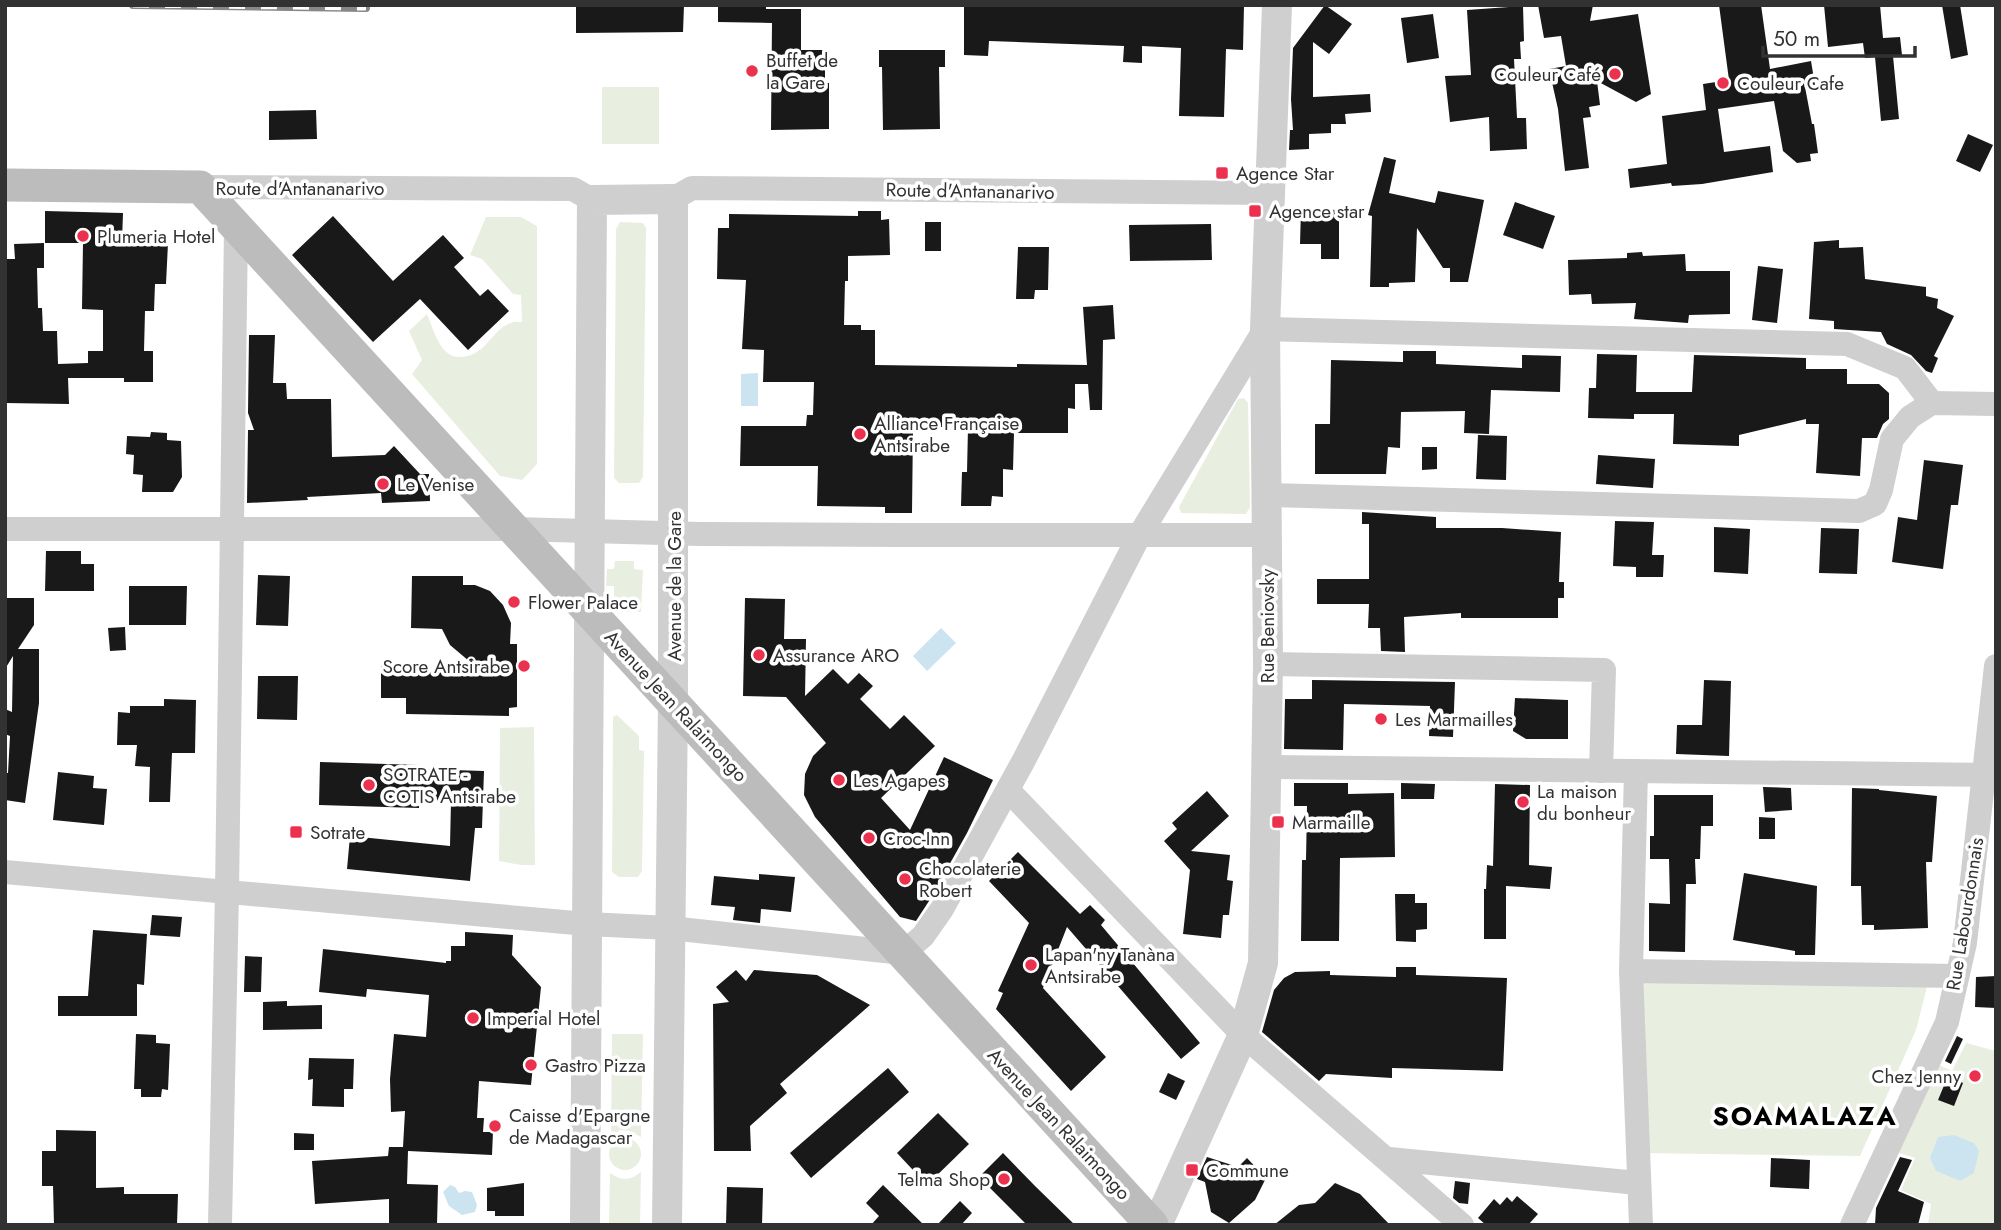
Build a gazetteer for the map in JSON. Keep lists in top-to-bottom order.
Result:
{
  "streets": {
    "main road": ["Route d'Antananarivo", "Avenue Jean Ralaimongo"],
    "street": ["Avenue de la Gare", "Rue Beniovsky", "Rue Labourdonnais"]
  },
  "crossings": [
    ["Route d'Antananarivo", "Avenue de la Gare"],
    ["Route d'Antananarivo", "Rue Beniovsky"],
    ["Route d'Antananarivo", "Avenue Jean Ralaimongo"],
    ["Avenue de la Gare", "Avenue Jean Ralaimongo"],
    ["Rue Beniovsky", "Avenue Jean Ralaimongo"]
  ],
  "districts": ["SOAMALAZA"],
  "places": {
    "other": [
      "Buffet de la Gare",
      "Couleur Café",
      "Couleur Cafe",
      "Plumeria Hotel",
      "Alliance Française Antsirabe",
      "Le Venise",
      "Flower Palace",
      "Assurance ARO",
      "Score Antsirabe",
      "Les Marmailles",
      "Les Agapes",
      "SOTRATE - COTIS Antsirabe",
      "La maison du bonheur",
      "Croc-Inn",
      "Chocolaterie Robert",
      "Lapan'ny Tanàna Antsirabe",
      "Imperial Hotel",
      "Gastro Pizza",
      "Chez Jenny",
      "Caisse d'Epargne de Madagascar",
      "Telma Shop"
    ],
    "transit": [
      "Agence Star",
      "Agence star",
      "Marmaille",
      "Sotrate",
      "Commune"
    ]
  },
  "scale_bar": "50 m"
}
